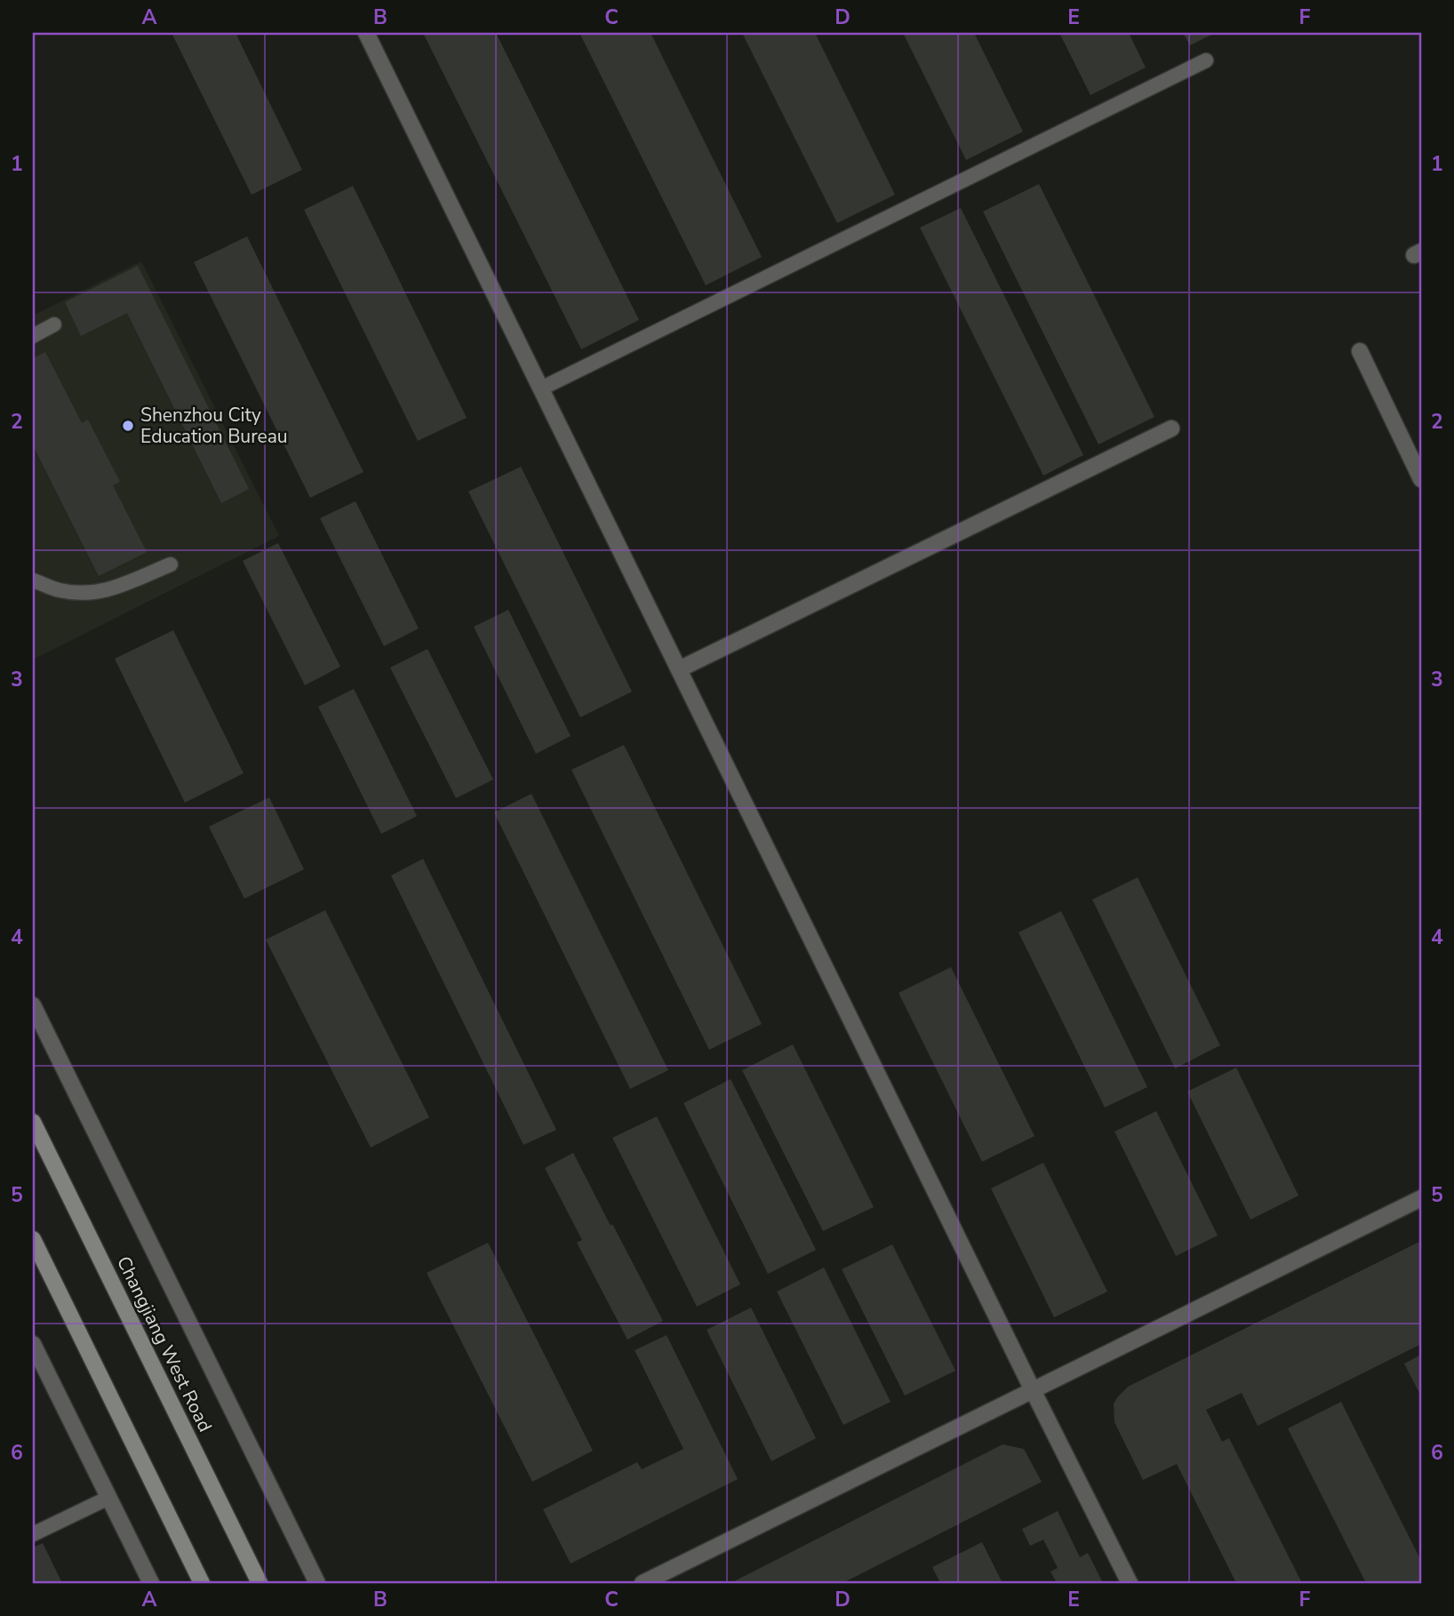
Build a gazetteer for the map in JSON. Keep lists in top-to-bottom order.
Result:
{
  "streets": {
    "main road": ["Changjiang West Road"]
  },
  "places": ["Shenzhou City Education Bureau"],
  "grid": {
    "columns": [
      "A",
      "B",
      "C",
      "D",
      "E",
      "F"
    ],
    "rows": [
      "1",
      "2",
      "3",
      "4",
      "5",
      "6"
    ]
  }
}
